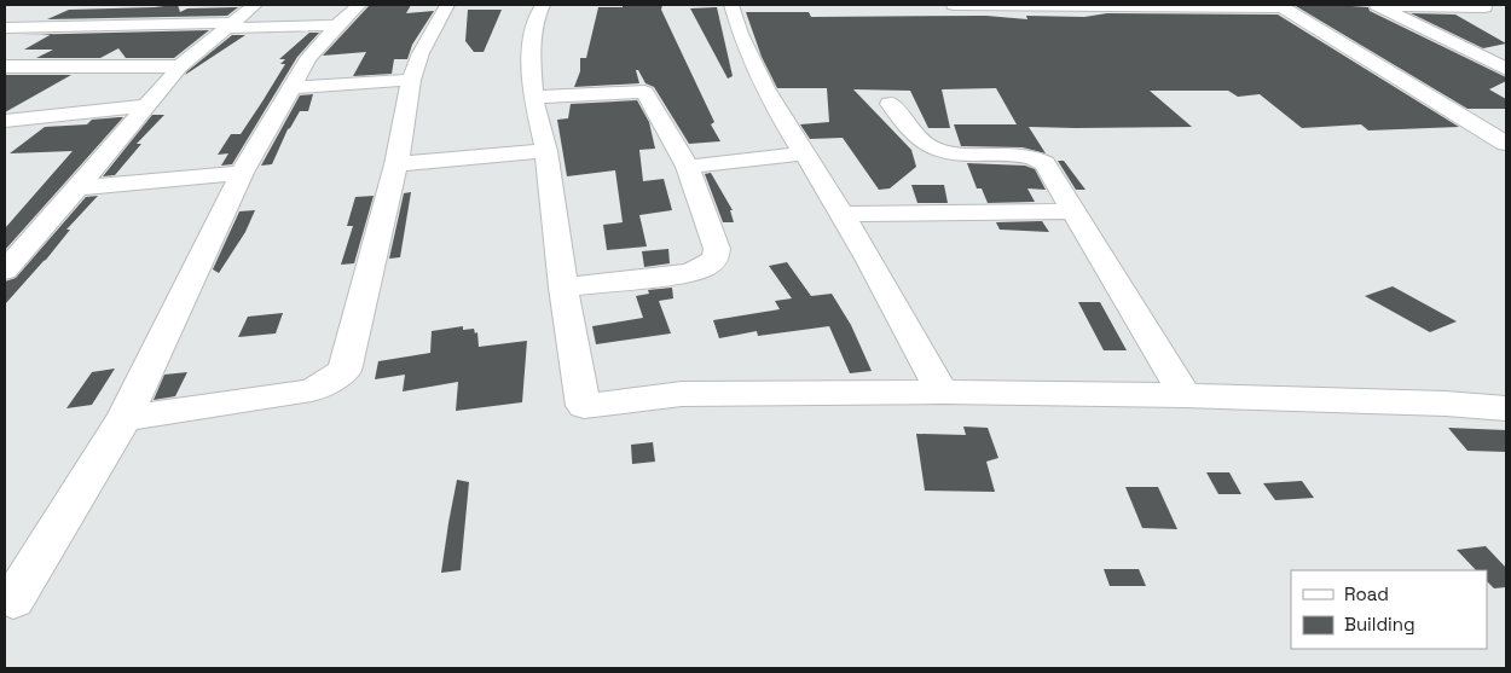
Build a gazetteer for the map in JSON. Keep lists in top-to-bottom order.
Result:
{
  "legend": ["Road", "Building"]
}
